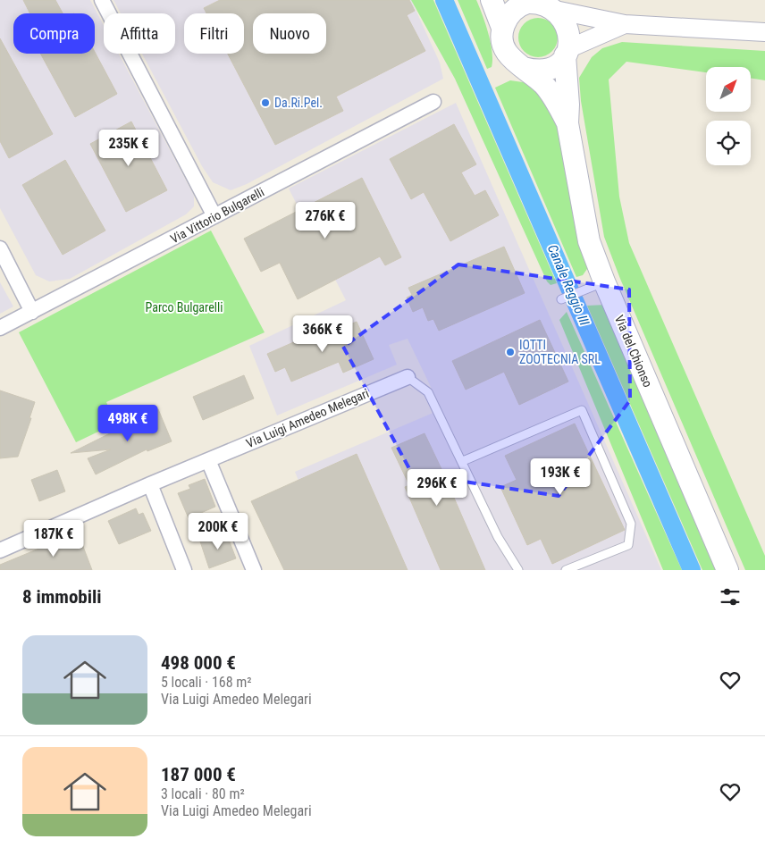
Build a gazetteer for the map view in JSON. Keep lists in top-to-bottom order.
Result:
{
  "streets": {
    "main road": ["Via del Chionso"],
    "street": ["Via Vittorio Bulgarelli", "Via Luigi Amedeo Melegari"]
  },
  "water": ["Canale Reggio III"],
  "parks": ["Parco Bulgarelli"],
  "places": ["Da.Ri.Pel.", "IOTTI ZOOTECNIA SRL"],
  "north": "top right",
  "page": {
    "chip": [
      "Compra",
      "Affitta",
      "Filtri",
      "Nuovo"
    ],
    "price": [
      "235K €",
      "276K €",
      "366K €",
      "498K €",
      "193K €",
      "296K €",
      "200K €",
      "187K €"
    ],
    "heading": "8 immobili",
    "list": [
      {
        "name": "498 000 €",
        "note": "5 locali · 168 m² · Via Luigi Amedeo Melegari"
      },
      {
        "name": "187 000 €",
        "note": "3 locali · 80 m² · Via Luigi Amedeo Melegari"
      }
    ]
  }
}
